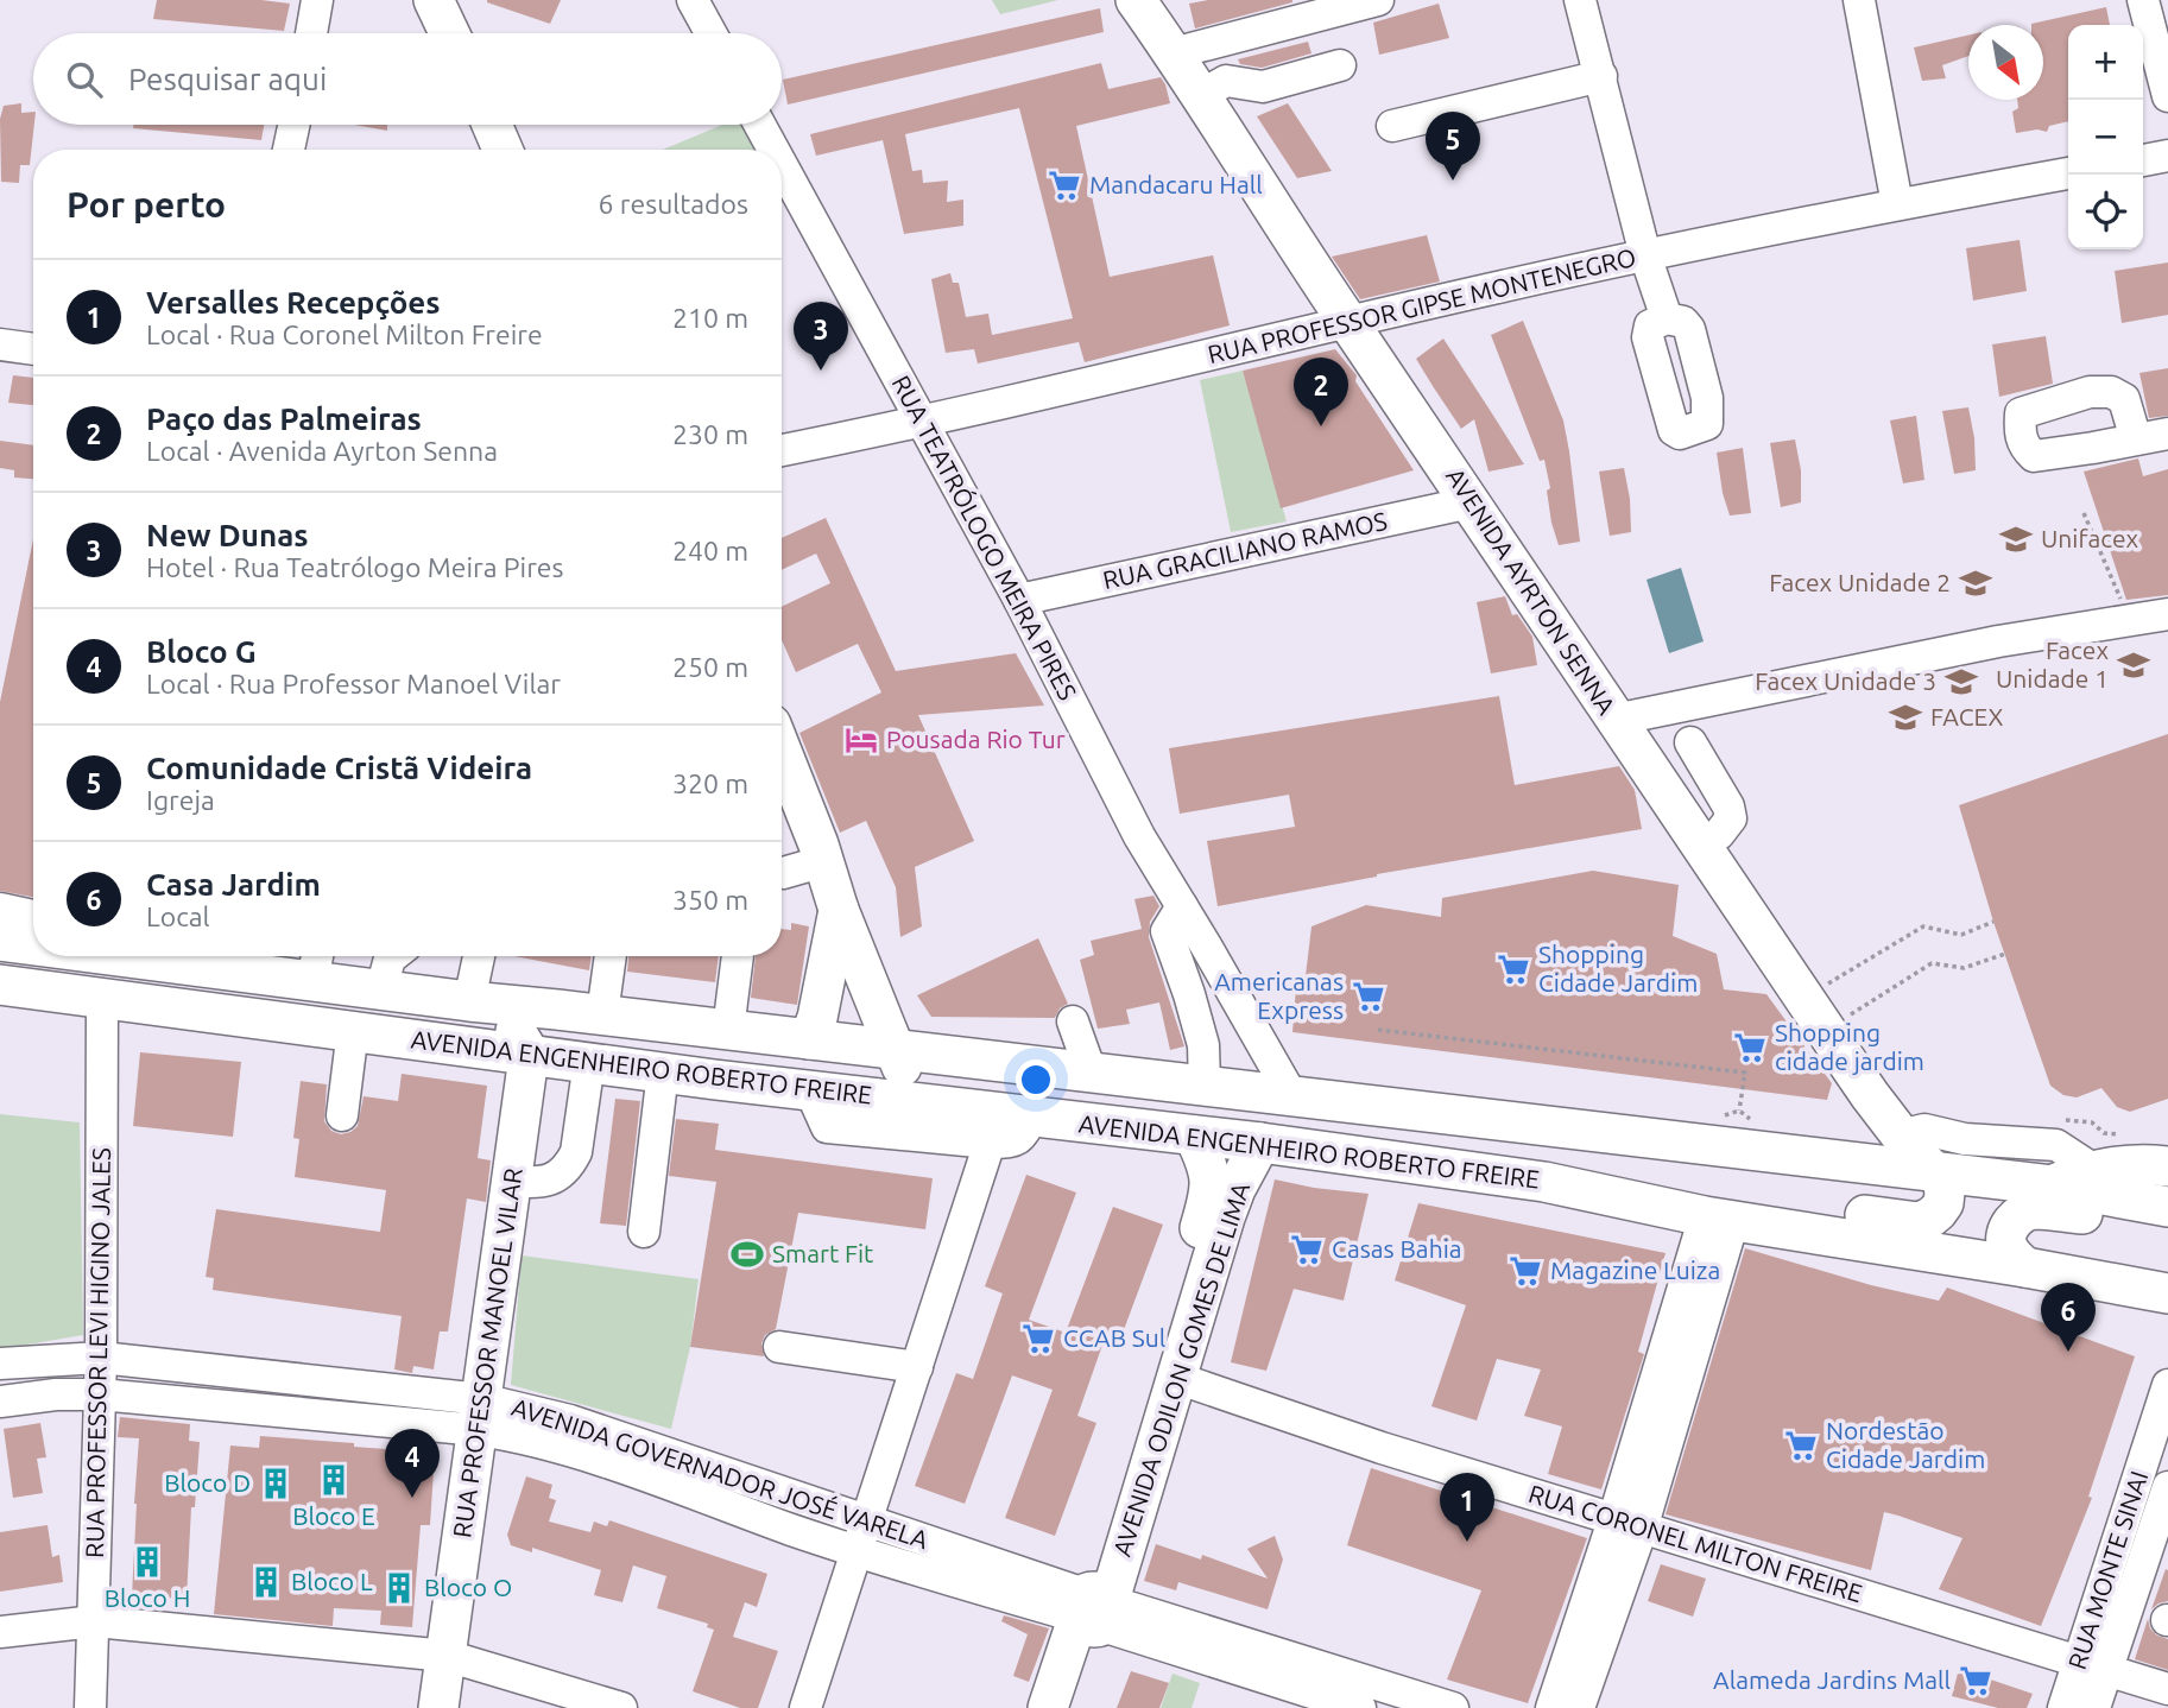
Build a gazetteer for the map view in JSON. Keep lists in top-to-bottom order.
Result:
{
  "streets": {
    "main road": [
      "AVENIDA AYRTON SENNA",
      "AVENIDA ENGENHEIRO ROBERTO FREIRE",
      "RUA PROFESSOR MANOEL VILAR",
      "AVENIDA ODILON GOMES DE LIMA"
    ],
    "street": [
      "RUA PROFESSOR GIPSE MONTENEGRO",
      "RUA TEATRÓLOGO MEIRA PIRES",
      "RUA GRACILIANO RAMOS",
      "RUA PROFESSOR LEVI HIGINO JALES",
      "AVENIDA GOVERNADOR JOSÉ VARELA",
      "RUA CORONEL MILTON FREIRE",
      "RUA MONTE SINAI"
    ]
  },
  "crossings": [
    ["RUA PROFESSOR GIPSE MONTENEGRO", "RUA TEATRÓLOGO MEIRA PIRES"],
    ["RUA PROFESSOR GIPSE MONTENEGRO", "AVENIDA AYRTON SENNA"],
    ["RUA TEATRÓLOGO MEIRA PIRES", "RUA GRACILIANO RAMOS"],
    ["RUA TEATRÓLOGO MEIRA PIRES", "AVENIDA ENGENHEIRO ROBERTO FREIRE"],
    ["RUA GRACILIANO RAMOS", "AVENIDA AYRTON SENNA"],
    ["AVENIDA AYRTON SENNA", "AVENIDA ENGENHEIRO ROBERTO FREIRE"],
    ["AVENIDA ENGENHEIRO ROBERTO FREIRE", "RUA PROFESSOR LEVI HIGINO JALES"],
    ["AVENIDA ENGENHEIRO ROBERTO FREIRE", "RUA PROFESSOR MANOEL VILAR"],
    ["AVENIDA ENGENHEIRO ROBERTO FREIRE", "AVENIDA ODILON GOMES DE LIMA"],
    ["RUA PROFESSOR LEVI HIGINO JALES", "AVENIDA GOVERNADOR JOSÉ VARELA"],
    ["RUA PROFESSOR MANOEL VILAR", "AVENIDA GOVERNADOR JOSÉ VARELA"],
    ["AVENIDA ODILON GOMES DE LIMA", "AVENIDA GOVERNADOR JOSÉ VARELA"],
    ["AVENIDA ODILON GOMES DE LIMA", "RUA CORONEL MILTON FREIRE"],
    ["RUA CORONEL MILTON FREIRE", "RUA MONTE SINAI"]
  ],
  "places": {
    "supermarket": [
      "Mandacaru Hall",
      "Shopping Cidade Jardim",
      "Americanas Express",
      "Shopping cidade jardim",
      "Casas Bahia",
      "Magazine Luiza",
      "CCAB Sul",
      "Nordestão Cidade Jardim",
      "Alameda Jardins Mall"
    ],
    "school or university": [
      "Unifacex",
      "Facex Unidade 2",
      "Facex Unidade 1",
      "Facex Unidade 3",
      "FACEX"
    ],
    "hotel": ["Pousada Rio Tur"],
    "sports": ["Smart Fit"],
    "building": [
      "Bloco E",
      "Bloco D",
      "Bloco H",
      "Bloco L",
      "Bloco O"
    ]
  },
  "north": "bottom right",
  "page": {
    "map_buttons": ["+", "−"],
    "search": "Pesquisar aqui",
    "pins": [
      "5",
      "3",
      "2",
      "6",
      "4",
      "1"
    ],
    "heading": ["Por perto", "6 resultados"],
    "list": [
      {
        "mark": "1",
        "name": "Versalles Recepções",
        "note": "Local · Rua Coronel Milton Freire",
        "value": "210 m"
      },
      {
        "mark": "2",
        "name": "Paço das Palmeiras",
        "note": "Local · Avenida Ayrton Senna",
        "value": "230 m"
      },
      {
        "mark": "3",
        "name": "New Dunas",
        "note": "Hotel · Rua Teatrólogo Meira Pires",
        "value": "240 m"
      },
      {
        "mark": "4",
        "name": "Bloco G",
        "note": "Local · Rua Professor Manoel Vilar",
        "value": "250 m"
      },
      {
        "mark": "5",
        "name": "Comunidade Cristã Videira",
        "note": "Igreja",
        "value": "320 m"
      },
      {
        "mark": "6",
        "name": "Casa Jardim",
        "note": "Local",
        "value": "350 m"
      }
    ]
  }
}
